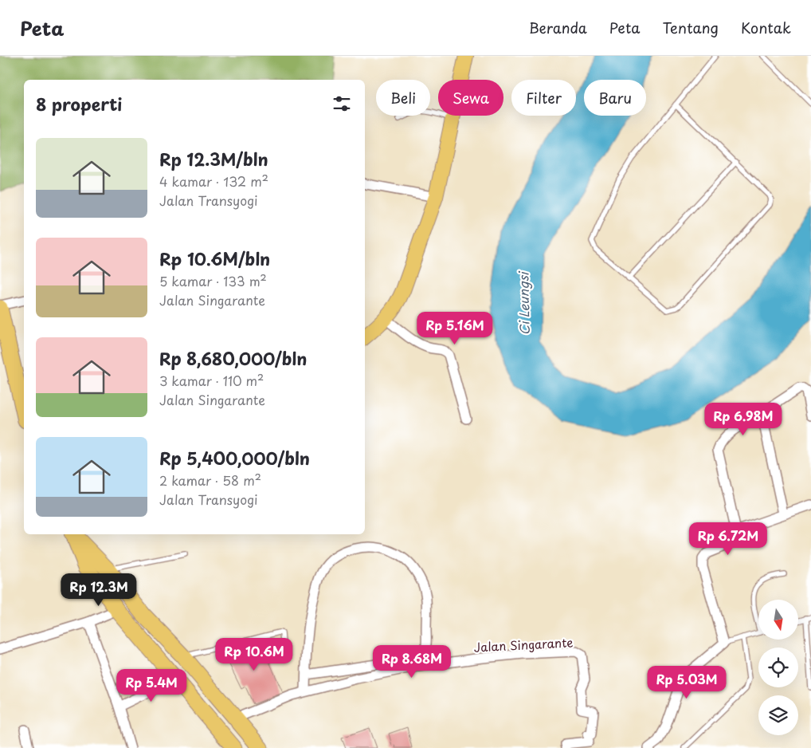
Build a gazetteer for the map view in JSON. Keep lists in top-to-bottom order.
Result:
{
  "streets": {
    "street": ["Jalan Singarante"]
  },
  "water": ["Ci Leungsi"],
  "north": "bottom",
  "page": {
    "header": "Peta",
    "nav": [
      "Beranda",
      "Peta",
      "Tentang",
      "Kontak"
    ],
    "chip": [
      "Beli",
      "Sewa",
      "Filter",
      "Baru"
    ],
    "heading": "8 properti",
    "list": [
      {
        "name": "Rp 12.3M/bln",
        "note": "4 kamar · 132 m² · Jalan Transyogi"
      },
      {
        "name": "Rp 10.6M/bln",
        "note": "5 kamar · 133 m² · Jalan Singarante"
      },
      {
        "name": "Rp 8,680,000/bln",
        "note": "3 kamar · 110 m² · Jalan Singarante"
      },
      {
        "name": "Rp 5,400,000/bln",
        "note": "2 kamar · 58 m² · Jalan Transyogi"
      }
    ],
    "price": [
      "Rp 5.16M",
      "Rp 6.98M",
      "Rp 6.72M",
      "Rp 12.3M",
      "Rp 10.6M",
      "Rp 8.68M",
      "Rp 5.03M",
      "Rp 5.4M"
    ]
  }
}
